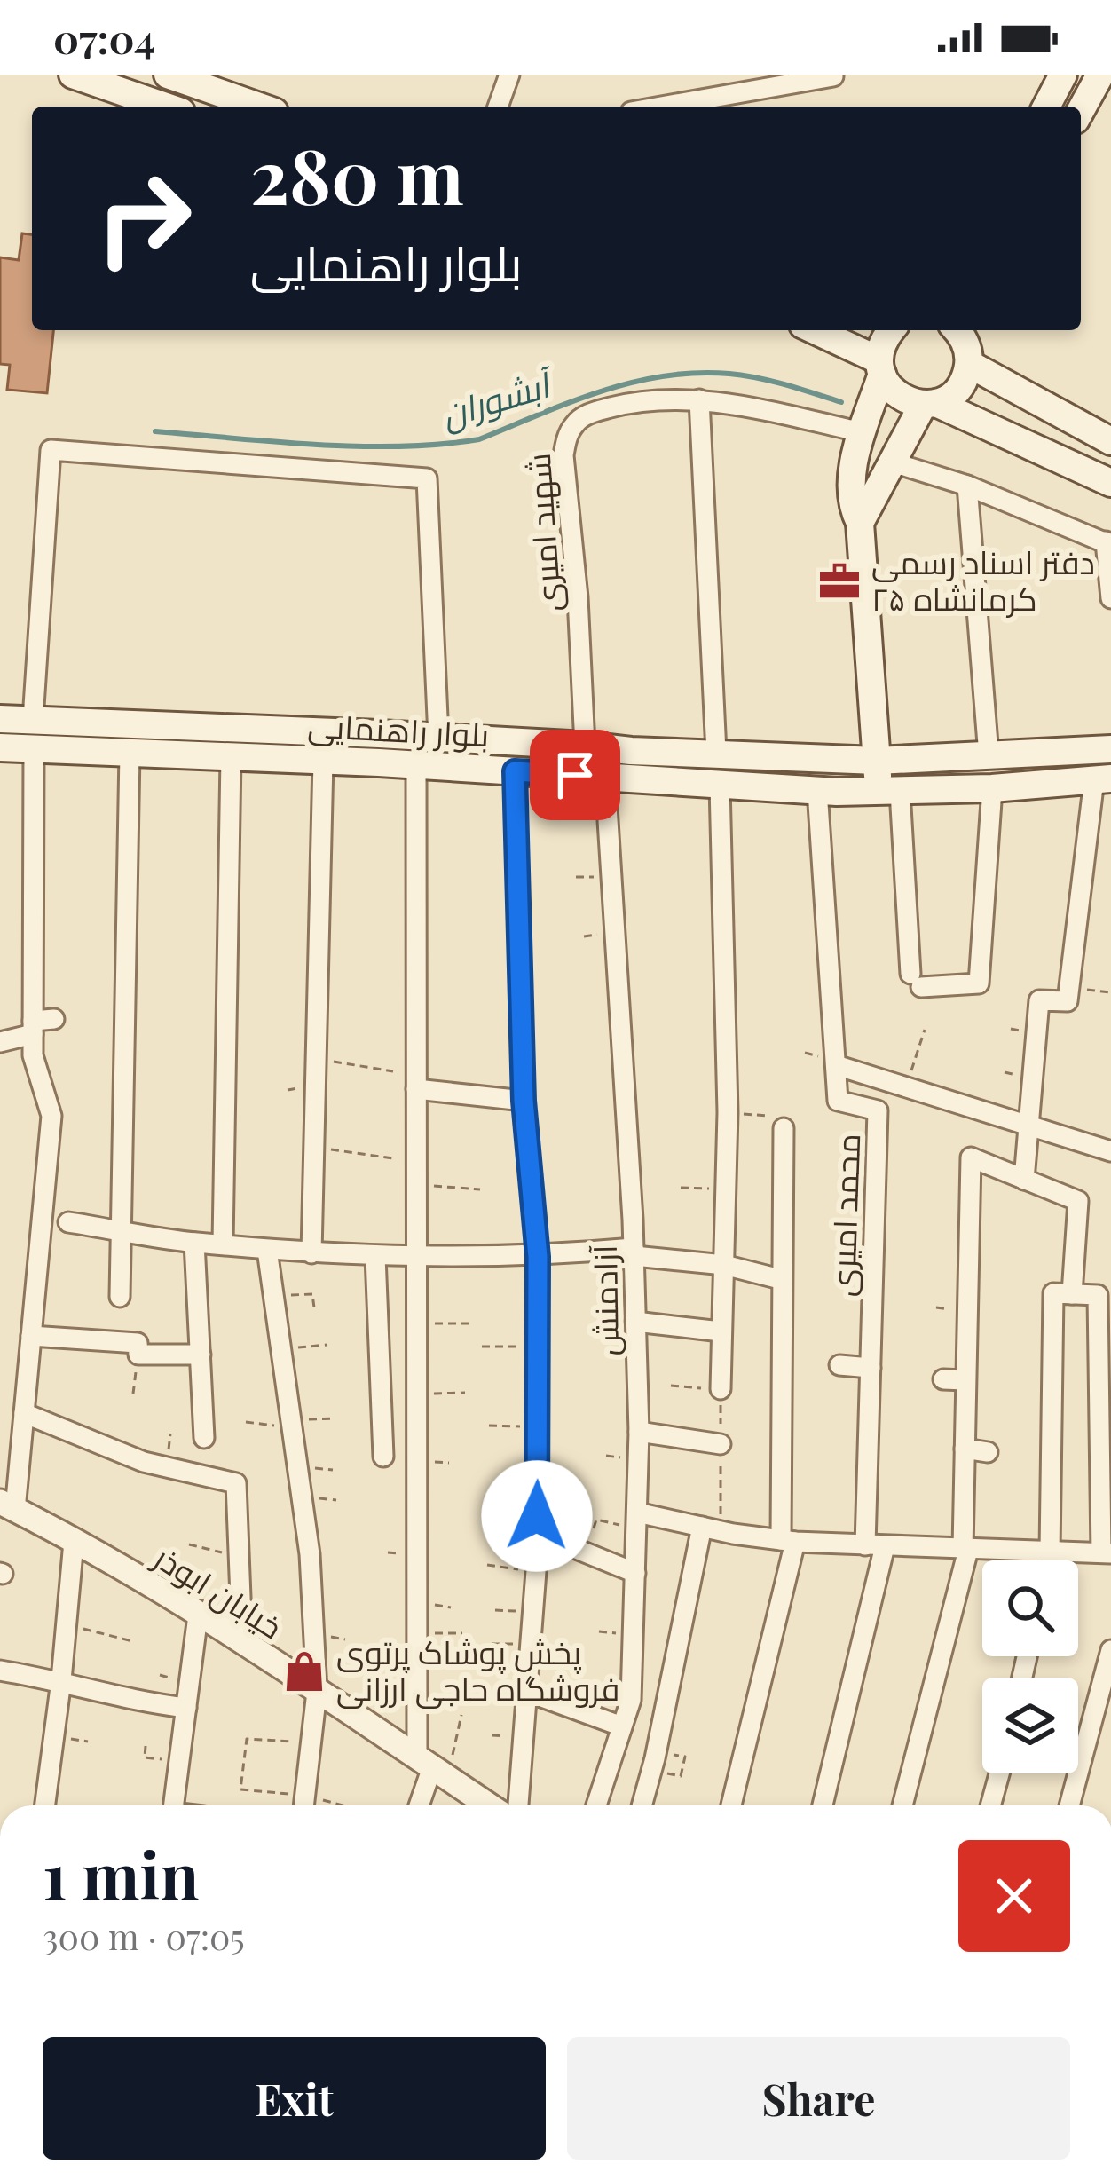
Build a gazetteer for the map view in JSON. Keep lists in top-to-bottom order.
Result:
{
  "streets": {
    "main road": ["بلوار راهنمایی"],
    "street": [
      "شهید امیری",
      "محمد امیری",
      "آزادمنش",
      "خیابان ابوذر"
    ]
  },
  "crossings": [
    ["شهید امیری", "بلوار راهنمایی"],
    ["بلوار راهنمایی", "محمد امیری"],
    ["بلوار راهنمایی", "آزادمنش"]
  ],
  "water": ["آبشوران"],
  "places": {
    "office": ["دفتر اسناد رسمی ۲۵ کرمانشاه"],
    "shop": ["پخش پوشاک پرتوی فروشگاه حاجی ارزانی"]
  },
  "page": {
    "status": "07:04",
    "turn": ["280 m", "بلوار راهنمایی"],
    "heading": ["1 min", "300 m · 07:05"],
    "buttons": ["Exit", "Share"]
  }
}
